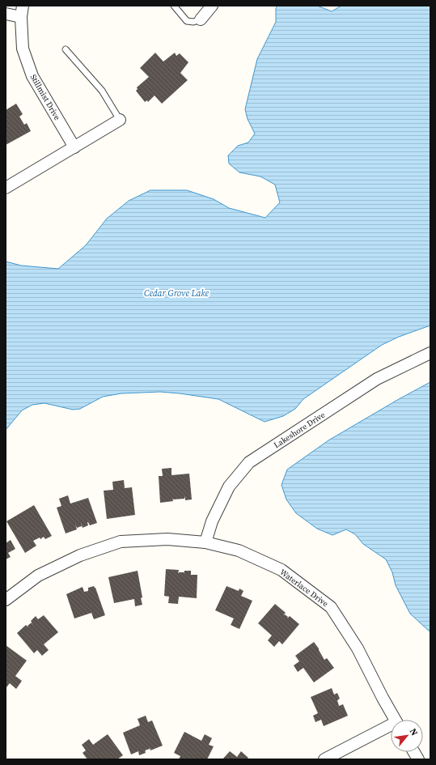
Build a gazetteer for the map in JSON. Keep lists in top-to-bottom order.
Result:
{
  "streets": {
    "street": ["Stillmist Drive", "Lakeshore Drive", "Waterlace Drive"]
  },
  "crossings": [
    ["Lakeshore Drive", "Waterlace Drive"]
  ],
  "water": ["Cedar Grove Lake"],
  "north": "top right"
}
